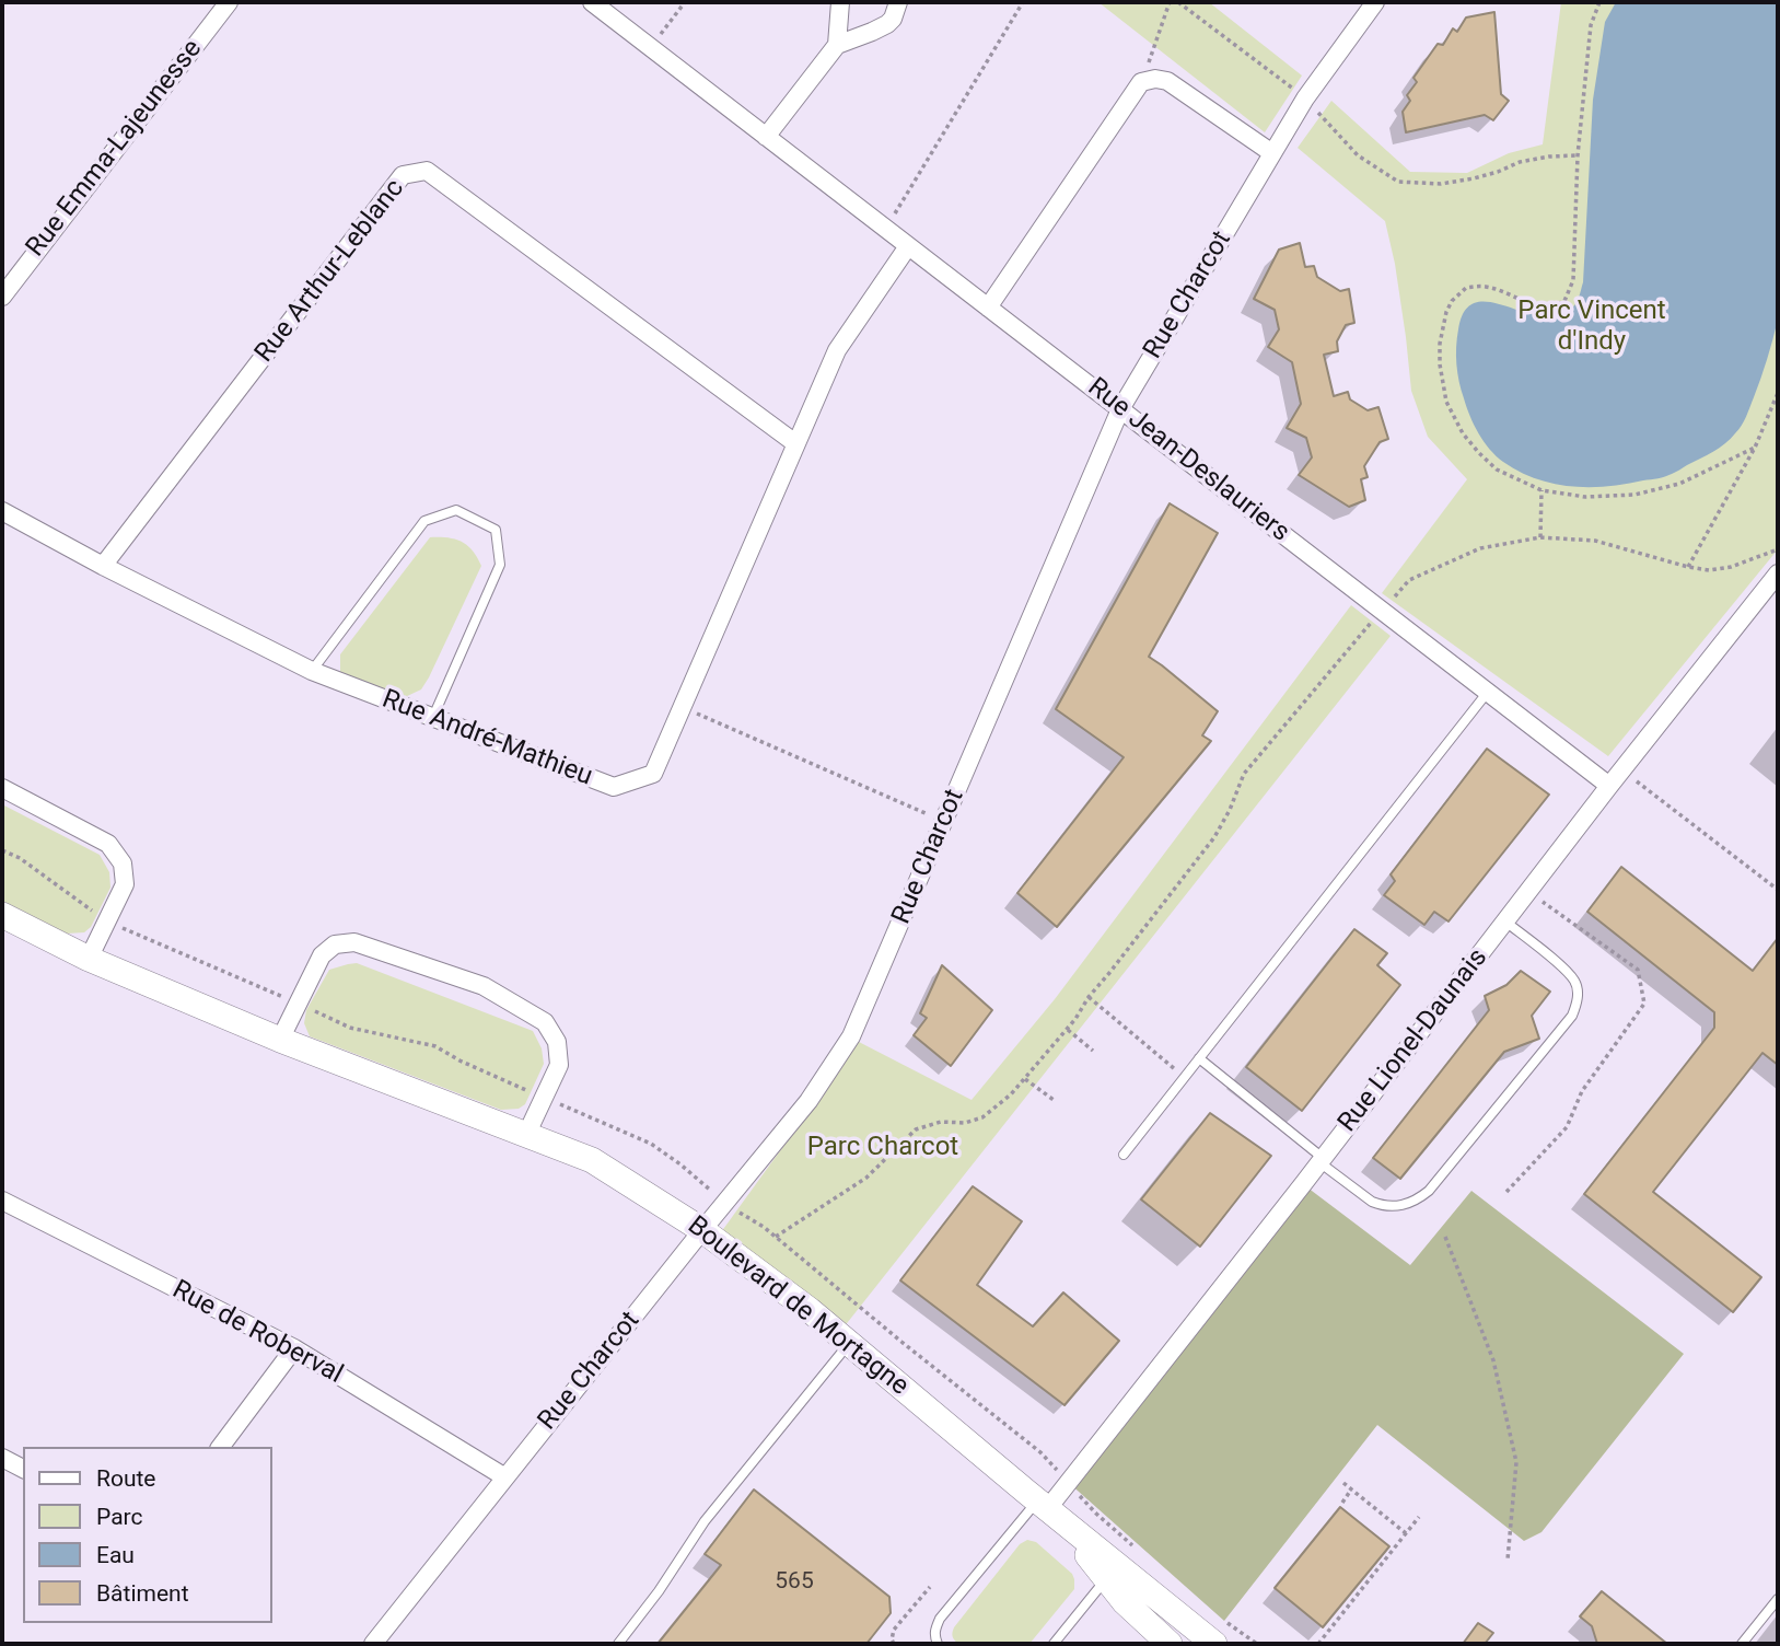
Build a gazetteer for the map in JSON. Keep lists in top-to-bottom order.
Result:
{
  "streets": {
    "street": [
      "Rue Emma-Lajeunesse",
      "Rue Arthur-Leblanc",
      "Rue Charcot",
      "Rue Jean-Deslauriers",
      "Rue André-Mathieu",
      "Rue Lionel-Daunais",
      "Boulevard de Mortagne",
      "Rue de Roberval"
    ]
  },
  "crossings": [
    ["Rue Arthur-Leblanc", "Rue André-Mathieu"],
    ["Rue Charcot", "Rue Jean-Deslauriers"],
    ["Rue Charcot", "Boulevard de Mortagne"],
    ["Rue Charcot", "Rue de Roberval"],
    ["Rue Jean-Deslauriers", "Rue André-Mathieu"],
    ["Rue Jean-Deslauriers", "Rue Lionel-Daunais"],
    ["Rue Lionel-Daunais", "Boulevard de Mortagne"]
  ],
  "parks": ["Parc Vincent d'Indy", "Parc Charcot"],
  "house_numbers": ["565"],
  "legend": [
    "Route",
    "Parc",
    "Eau",
    "Bâtiment"
  ]
}
